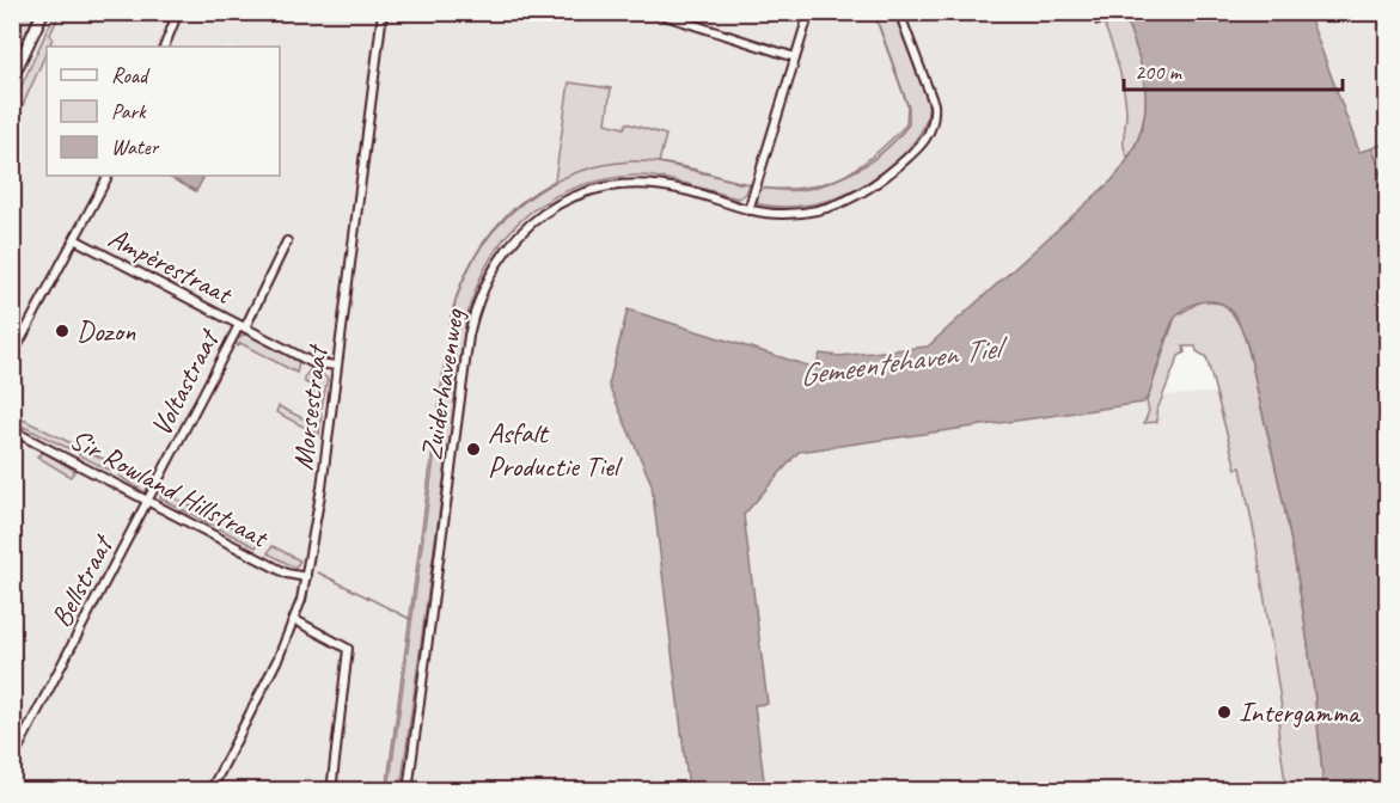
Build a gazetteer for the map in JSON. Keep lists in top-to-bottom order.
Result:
{
  "streets": {
    "street": [
      "Ampèrestraat",
      "Voltastraat",
      "Zuiderhavenweg",
      "Morsestraat",
      "Sir Rowland Hillstraat",
      "Bellstraat"
    ]
  },
  "crossings": [
    ["Ampèrestraat", "Voltastraat"],
    ["Ampèrestraat", "Morsestraat"],
    ["Voltastraat", "Sir Rowland Hillstraat"],
    ["Voltastraat", "Bellstraat"],
    ["Morsestraat", "Sir Rowland Hillstraat"],
    ["Sir Rowland Hillstraat", "Bellstraat"]
  ],
  "water": ["Gemeentehaven Tiel"],
  "places": ["Dozon", "Asfalt Productie Tiel", "Intergamma"],
  "legend": ["Road", "Park", "Water"],
  "scale_bar": "200 m"
}
